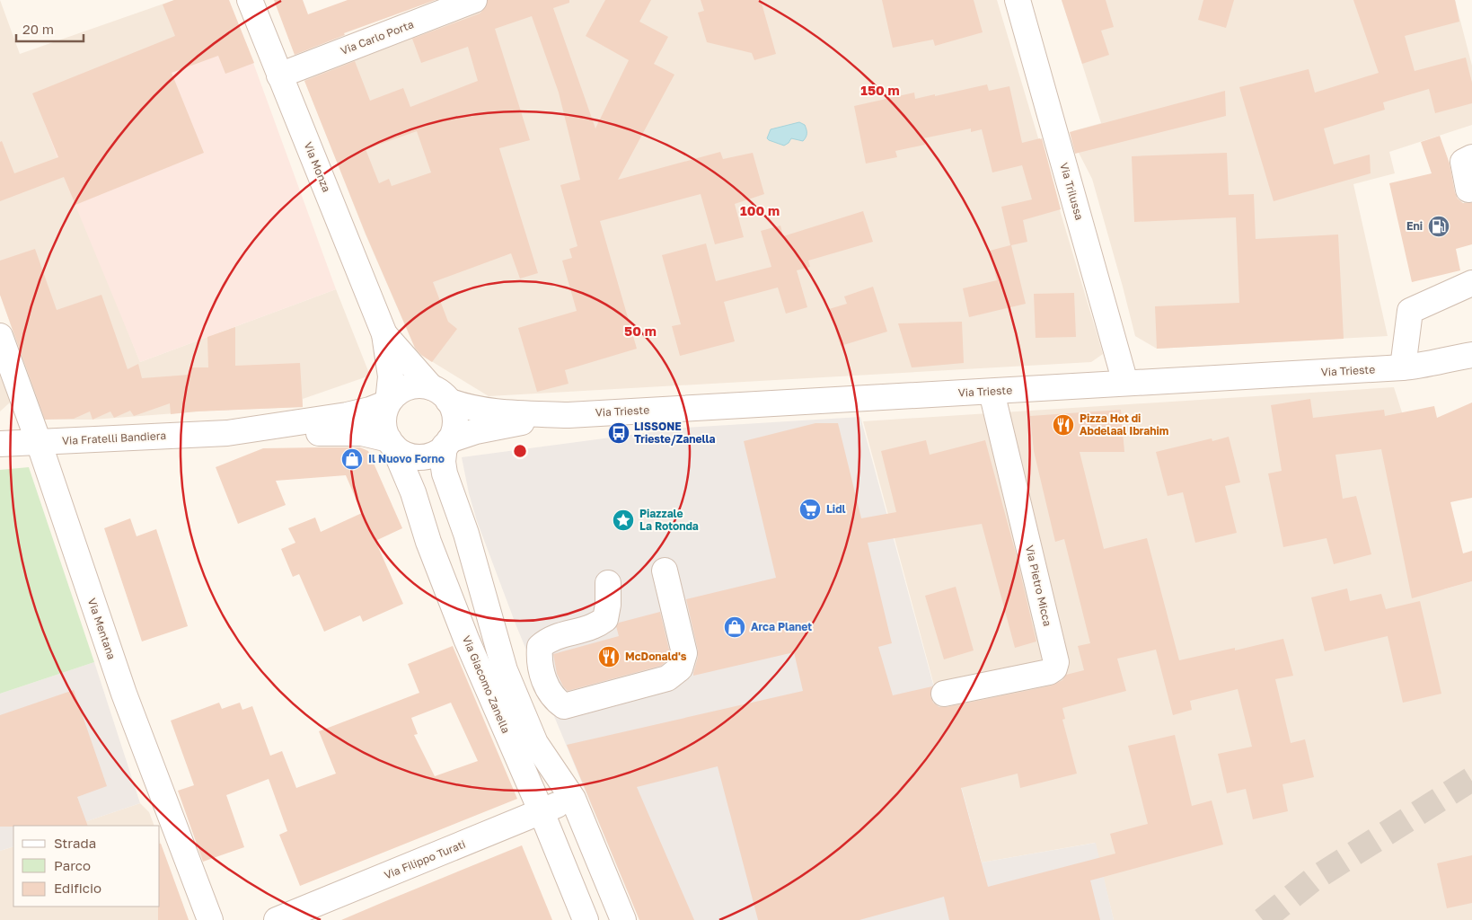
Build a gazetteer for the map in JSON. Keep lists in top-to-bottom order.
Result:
{
  "streets": {
    "street": [
      "Via Carlo Porta",
      "Via Monza",
      "Via Trilussa",
      "Via Trieste",
      "Via Fratelli Bandiera",
      "Via Pietro Micca",
      "Via Mentana",
      "Via Giacomo Zanella",
      "Via Filippo Turati"
    ]
  },
  "crossings": [
    ["Via Carlo Porta", "Via Monza"],
    ["Via Monza", "Via Trieste"],
    ["Via Monza", "Via Fratelli Bandiera"],
    ["Via Monza", "Via Giacomo Zanella"],
    ["Via Trilussa", "Via Trieste"],
    ["Via Trieste", "Via Fratelli Bandiera"],
    ["Via Trieste", "Via Pietro Micca"],
    ["Via Trieste", "Via Giacomo Zanella"],
    ["Via Fratelli Bandiera", "Via Mentana"],
    ["Via Fratelli Bandiera", "Via Giacomo Zanella"],
    ["Via Giacomo Zanella", "Via Filippo Turati"]
  ],
  "places": {
    "fuel station": ["Eni"],
    "restaurant": ["Pizza Hot di Abdelaal Ibrahim", "McDonald's"],
    "bus stop": ["LISSONE Trieste/Zanella"],
    "shop": ["Il Nuovo Forno", "Arca Planet"],
    "supermarket": ["Lidl"],
    "place": ["Piazzale La Rotonda"]
  },
  "legend": ["Strada", "Parco", "Edificio"],
  "scale_bar": "20 m",
  "rings": ["150 m", "100 m", "50 m"]
}
